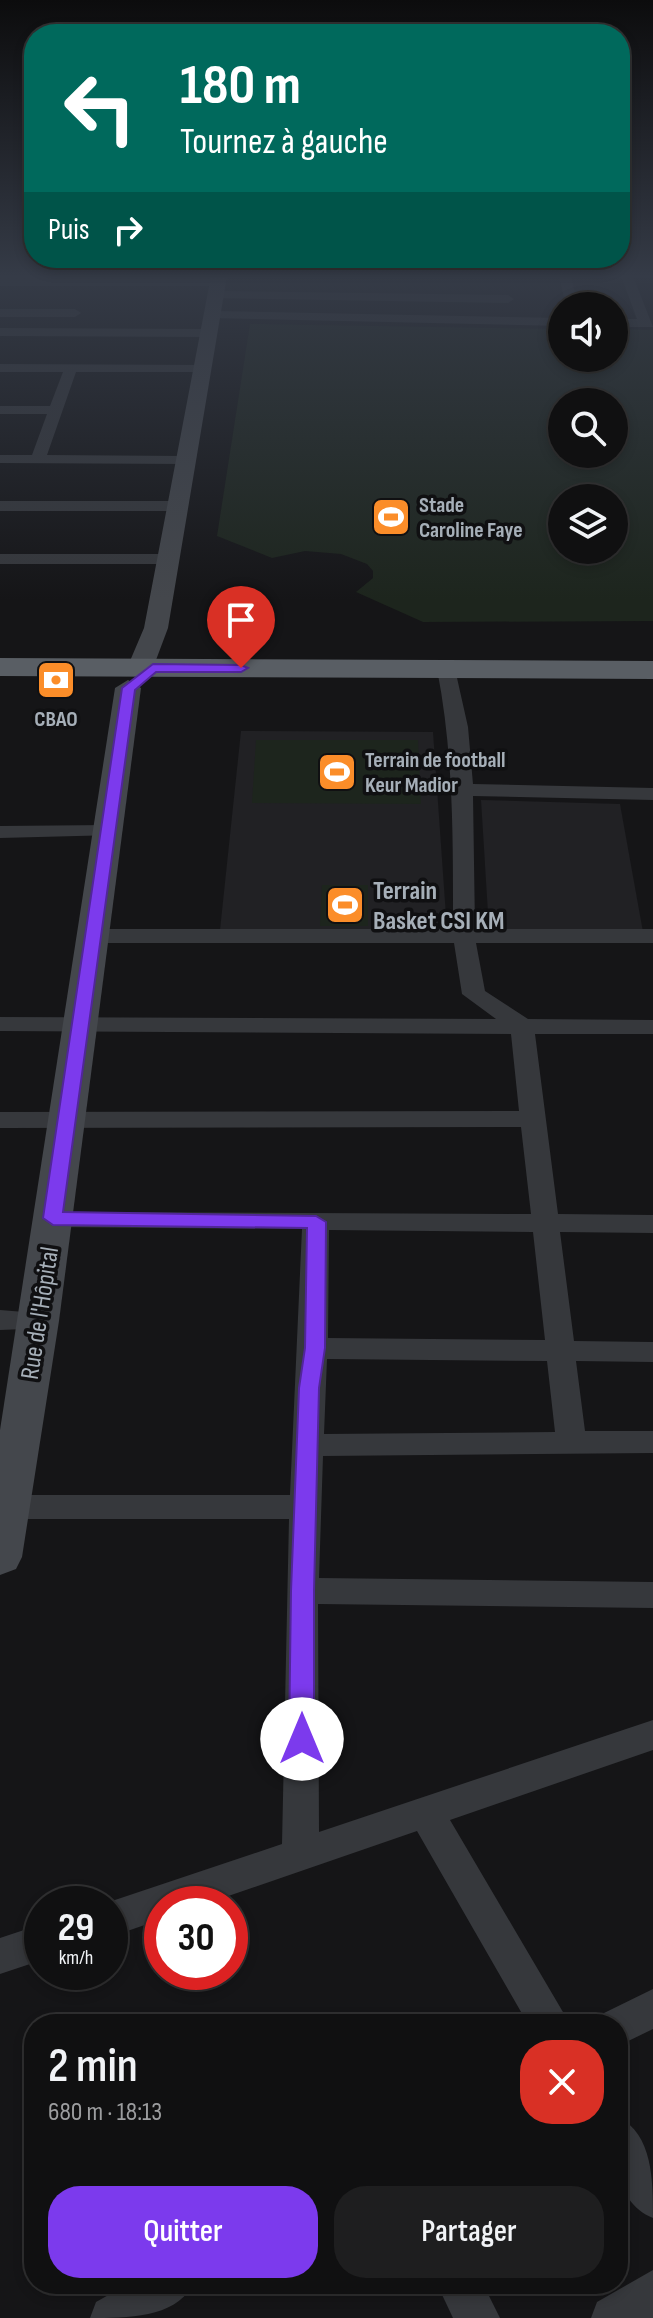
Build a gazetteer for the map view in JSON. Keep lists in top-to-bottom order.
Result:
{
  "streets": {
    "main road": ["Rue de l'Hôpital"]
  },
  "places": {
    "sports": ["Stade Caroline Faye", "Terrain de football Keur Madior", "Terrain Basket CSI KM"],
    "bank": ["CBAO"]
  },
  "page": {
    "turn": ["180 m", "Tournez à gauche"],
    "then": "Puis",
    "speed": "29 km/h",
    "limit": "30",
    "heading": ["2 min", "680 m · 18:13"],
    "buttons": ["Quitter", "Partager"]
  }
}
